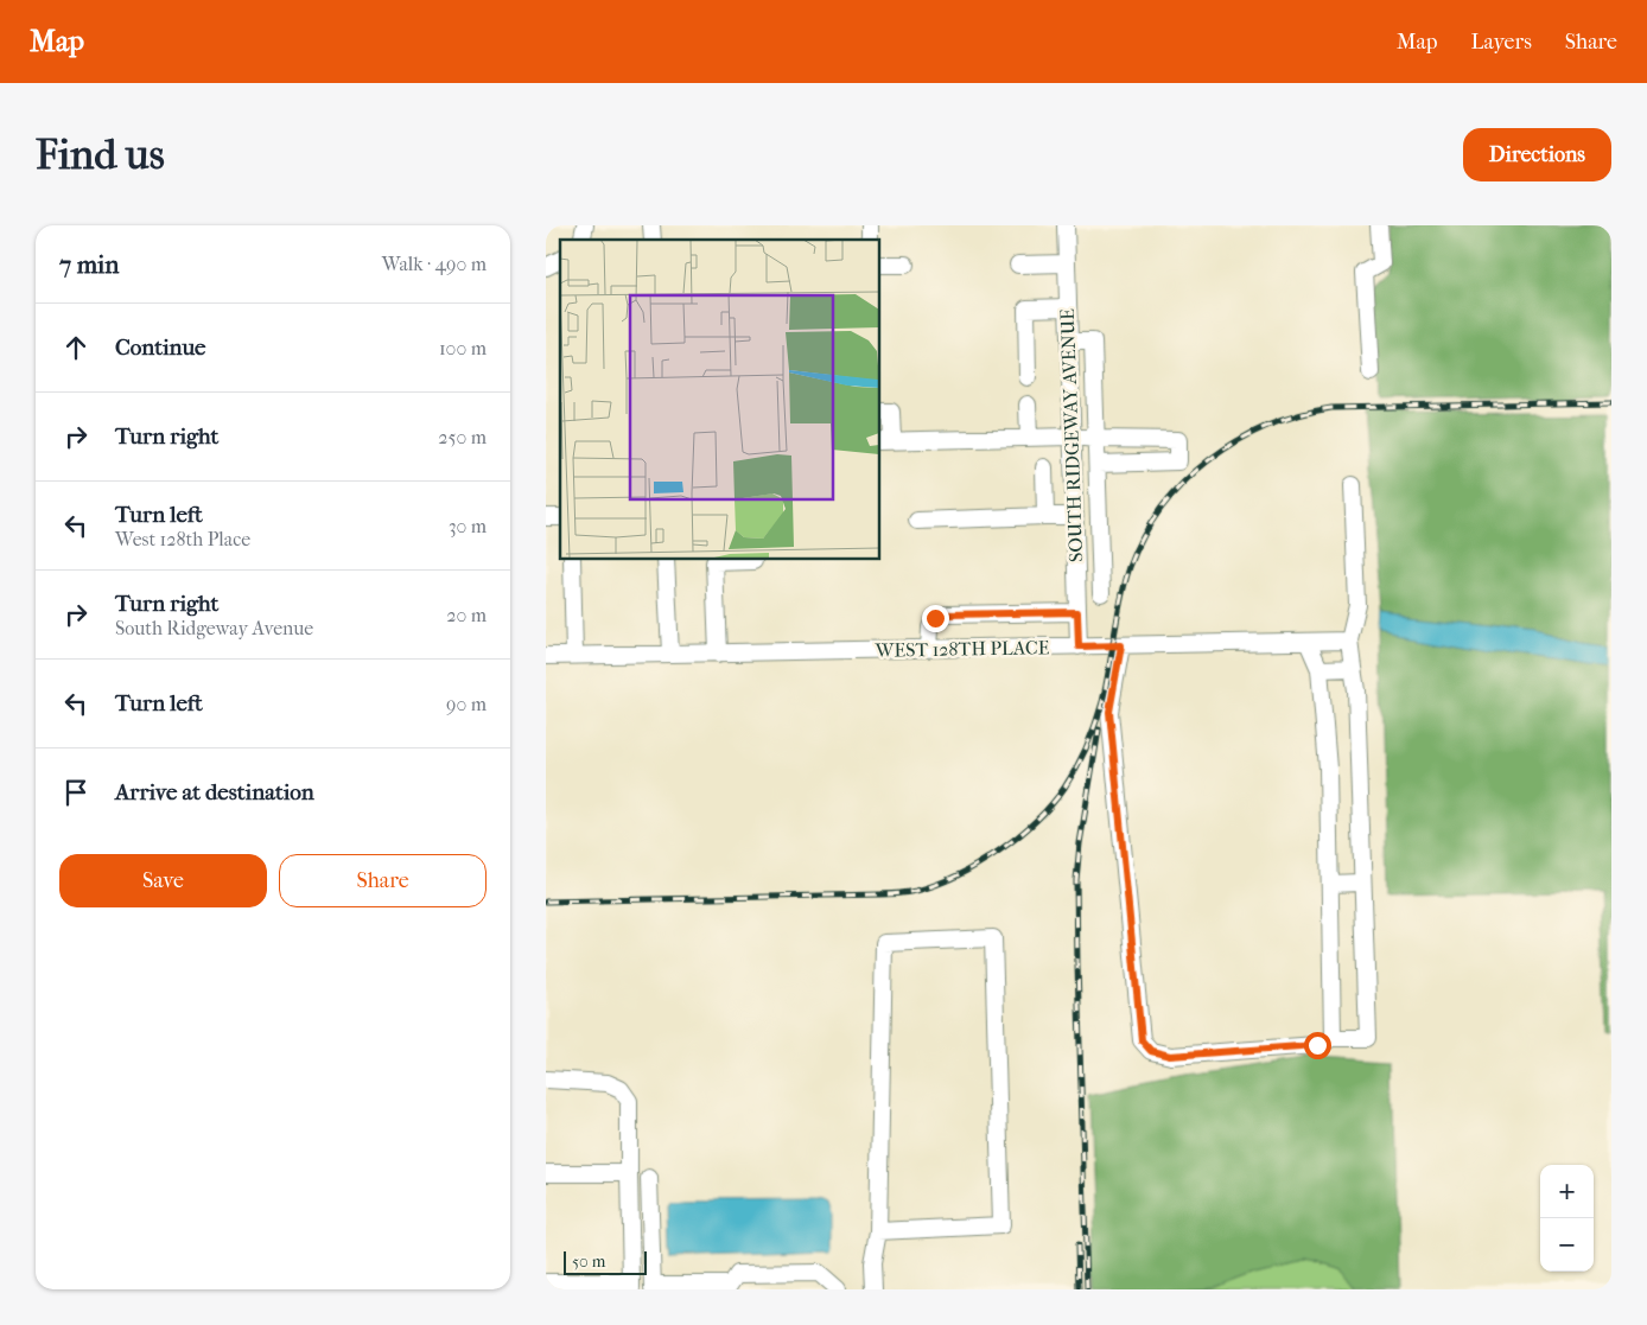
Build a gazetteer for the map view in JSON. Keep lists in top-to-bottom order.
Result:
{
  "streets": {
    "street": ["SOUTH RIDGEWAY AVENUE", "WEST 128TH PLACE"]
  },
  "crossings": [
    ["SOUTH RIDGEWAY AVENUE", "WEST 128TH PLACE"]
  ],
  "scale_bar": "50 m",
  "page": {
    "header": "Map",
    "nav": ["Map", "Layers", "Share"],
    "buttons": [
      "Directions",
      ["Save", "Share"]
    ],
    "title": "Find us",
    "heading": ["7 min", "Walk · 490 m"],
    "list": [
      ["Continue", "100 m"],
      ["Turn right", "250 m"],
      ["Turn left", "West 128th Place", "30 m"],
      ["Turn right", "South Ridgeway Avenue", "20 m"],
      ["Turn left", "90 m"],
      "Arrive at destination"
    ],
    "map_buttons": ["+", "−"],
    "scale": "50 m"
  }
}
